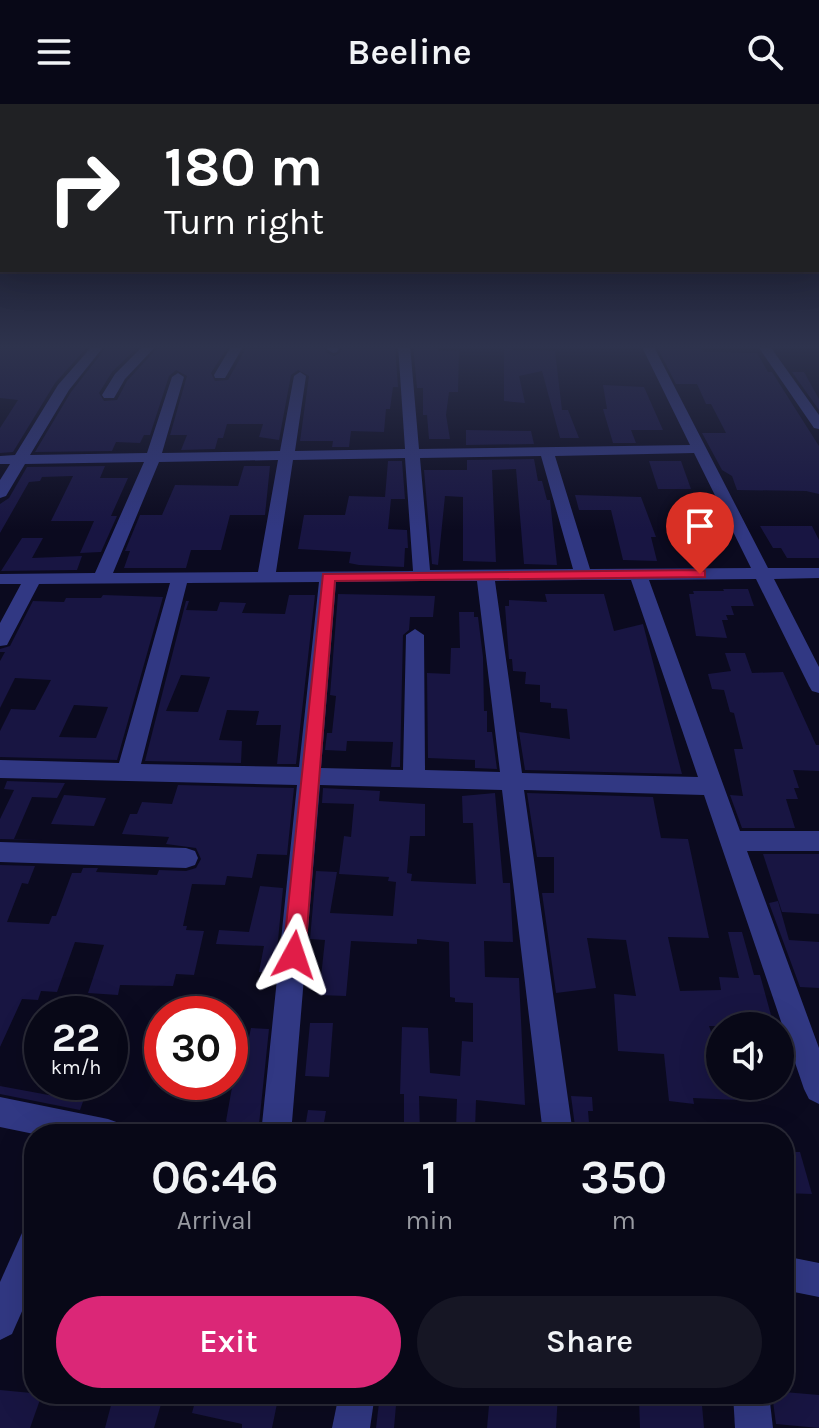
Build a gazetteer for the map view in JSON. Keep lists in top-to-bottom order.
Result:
{
  "page": {
    "header": "Beeline",
    "turn": ["180 m", "Turn right"],
    "speed": "22 km/h",
    "limit": "30",
    "eta": [
      "06:46",
      "Arrival",
      "1",
      "min",
      "350",
      "m"
    ],
    "buttons": ["Exit", "Share"]
  }
}
